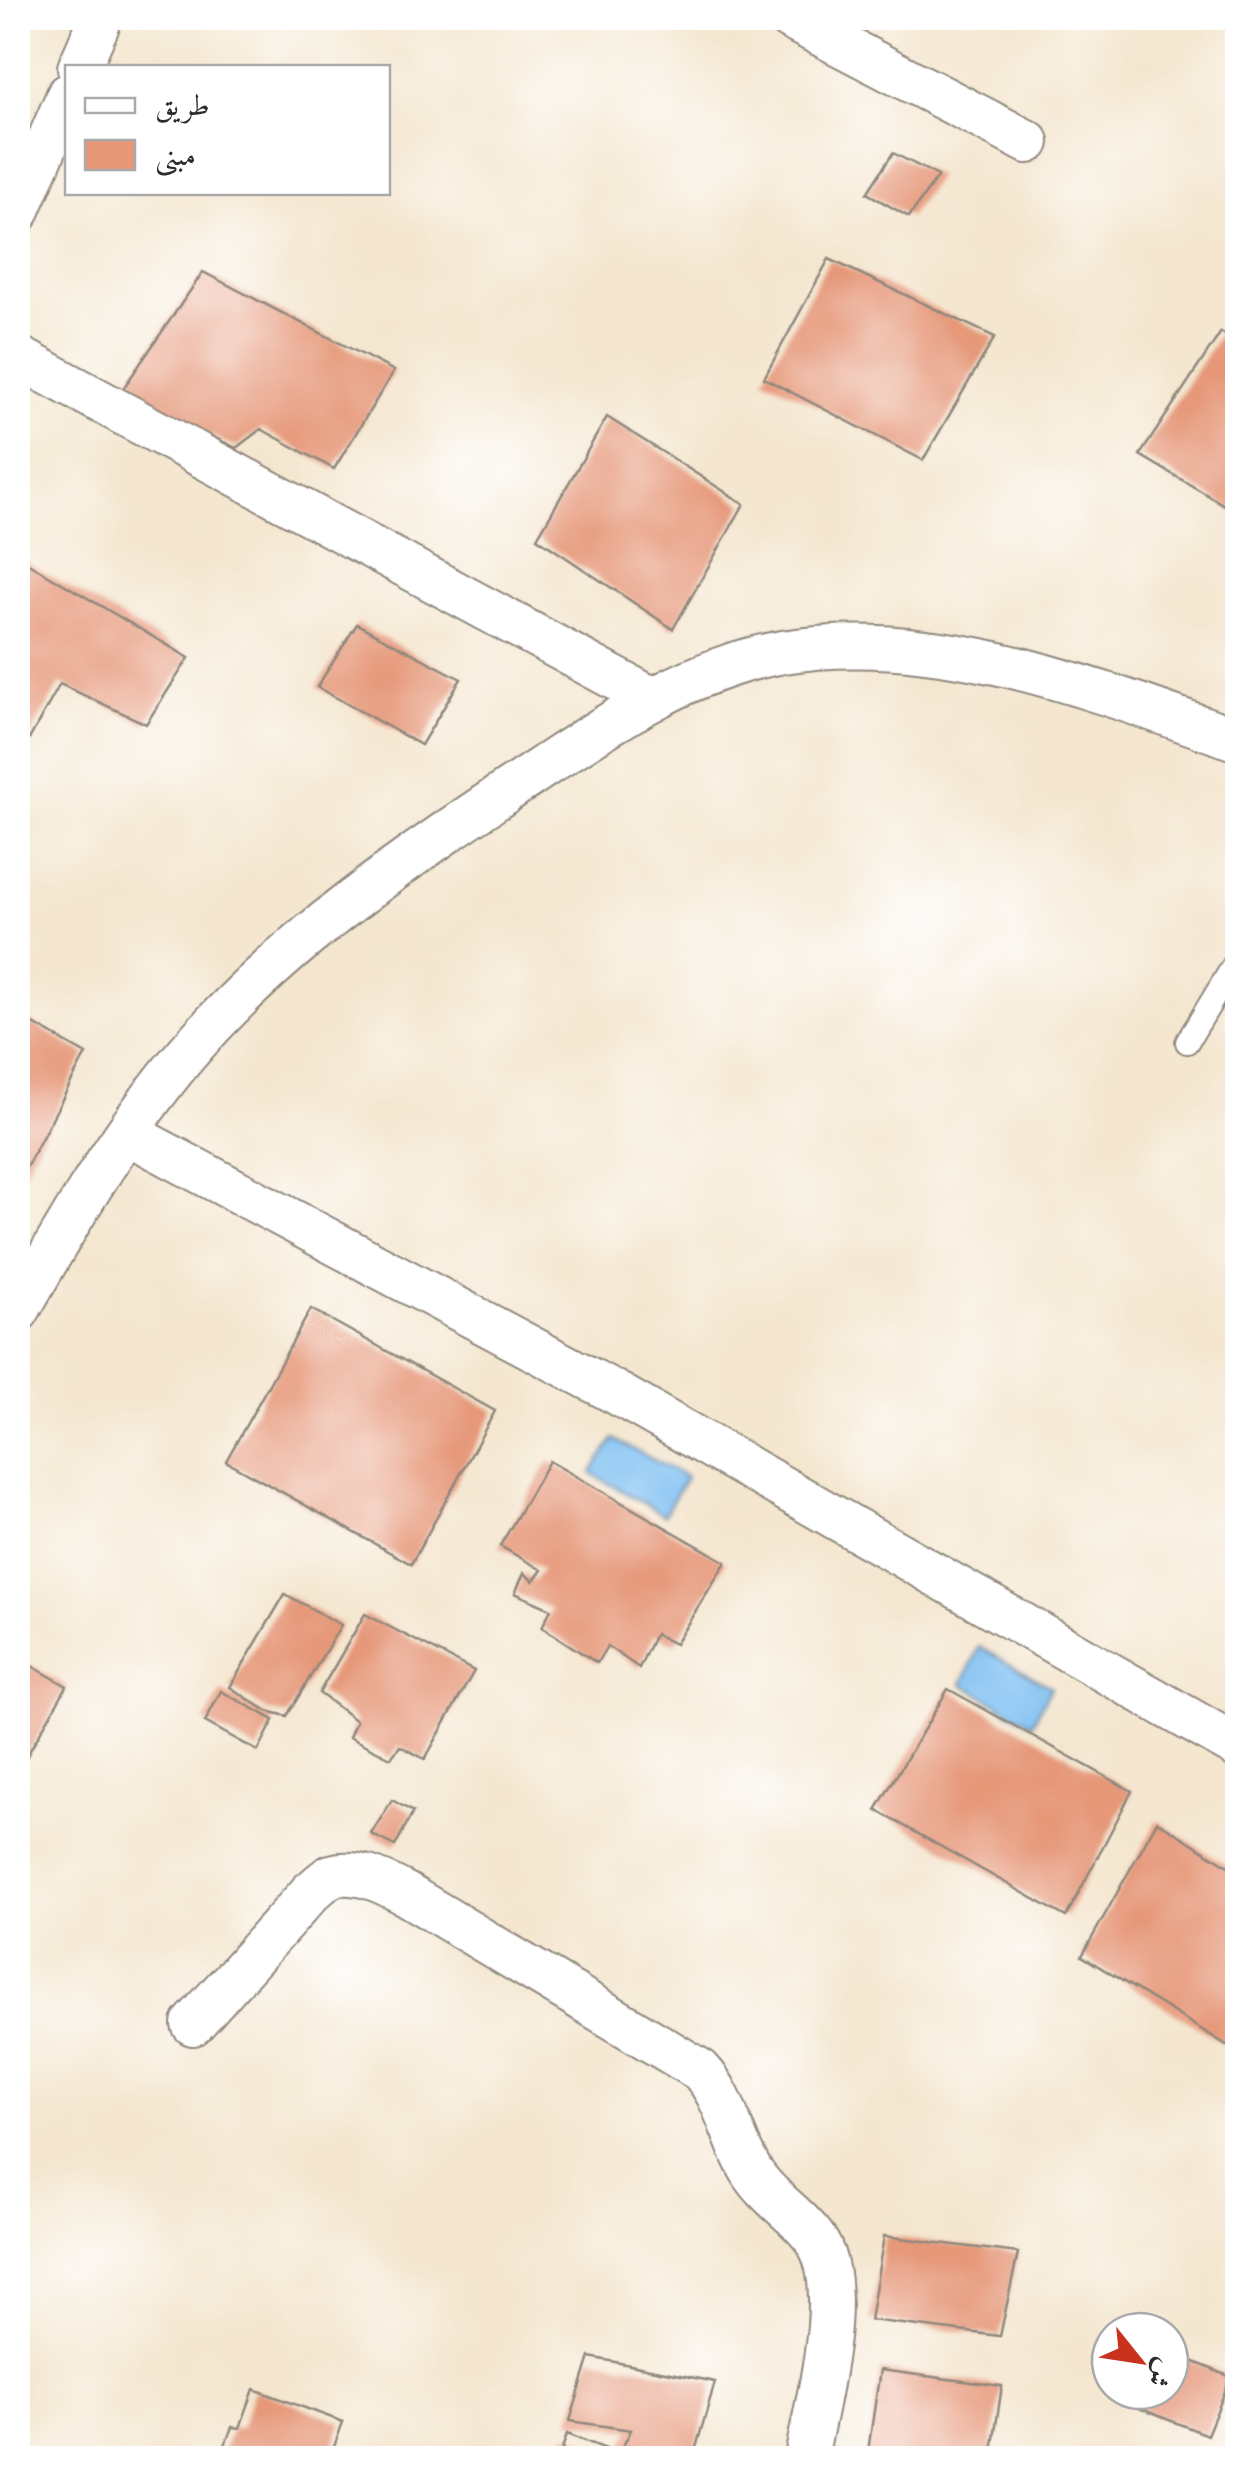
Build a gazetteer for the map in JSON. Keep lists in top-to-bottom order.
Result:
{
  "legend": ["طريق", "مبنى"],
  "north": "bottom right"
}
